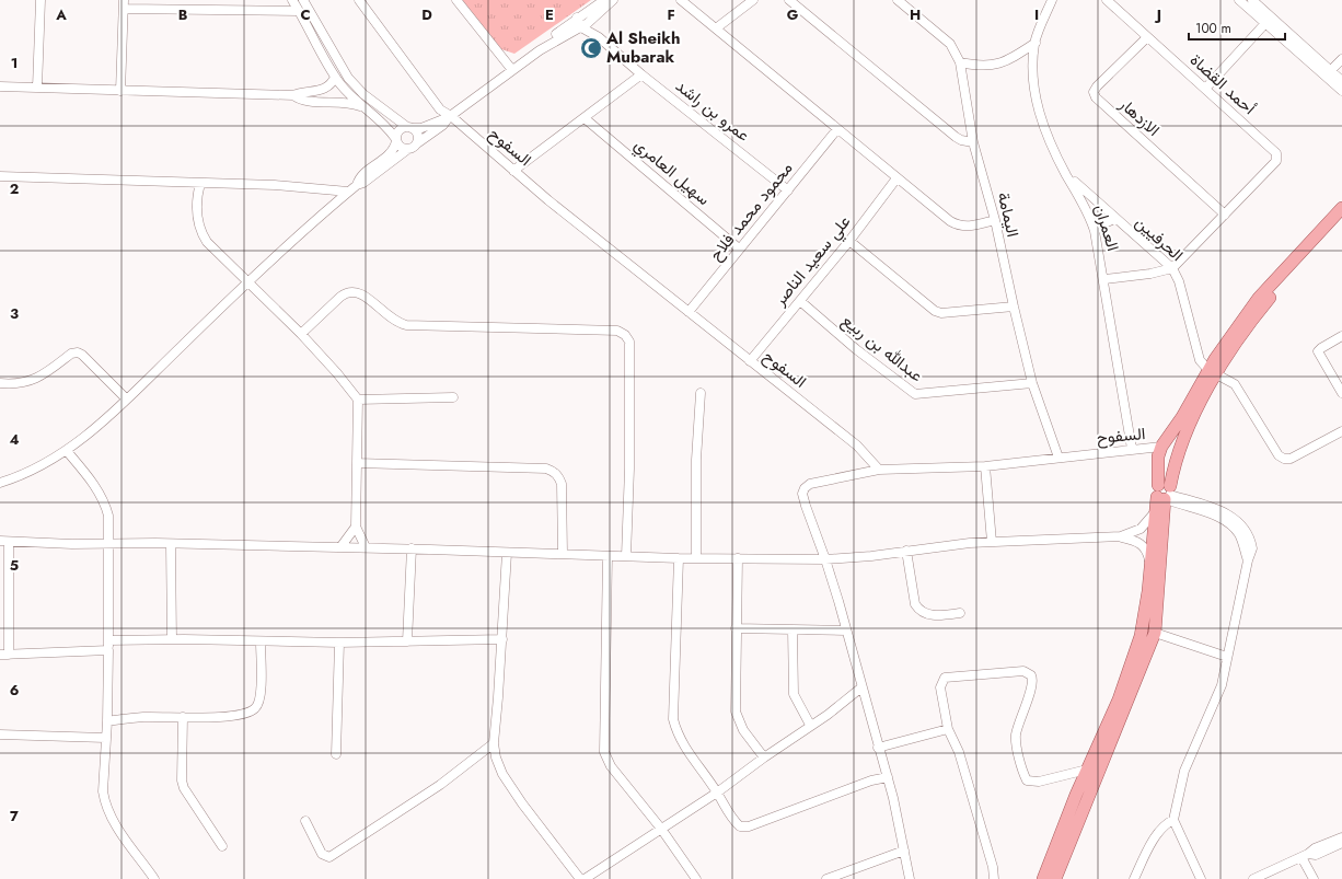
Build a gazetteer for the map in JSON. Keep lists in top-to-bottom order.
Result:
{
  "streets": {
    "street": [
      "أحمد القضاة",
      "عمرو بن راشد",
      "الازدهار",
      "السفوح",
      "سهيل العامري",
      "محمود محمد فلاح",
      "اليمامة",
      "العمران",
      "الحرفيين",
      "علي سعيد الناصر",
      "عبدالله بن ربيع"
    ]
  },
  "crossings": [
    ["أحمد القضاة", "الازدهار"],
    ["عمرو بن راشد", "محمود محمد فلاح"],
    ["السفوح", "محمود محمد فلاح"],
    ["السفوح", "اليمامة"],
    ["السفوح", "العمران"],
    ["السفوح", "علي سعيد الناصر"],
    ["سهيل العامري", "محمود محمد فلاح"],
    ["اليمامة", "عبدالله بن ربيع"],
    ["العمران", "الحرفيين"],
    ["علي سعيد الناصر", "عبدالله بن ربيع"]
  ],
  "places": {
    "mosque": ["Al Sheikh Mubarak"]
  },
  "scale_bar": "100 m",
  "grid": {
    "columns": [
      "A",
      "B",
      "C",
      "D",
      "E",
      "F",
      "G",
      "H",
      "I",
      "J"
    ],
    "rows": [
      "1",
      "2",
      "3",
      "4",
      "5",
      "6",
      "7"
    ]
  }
}
